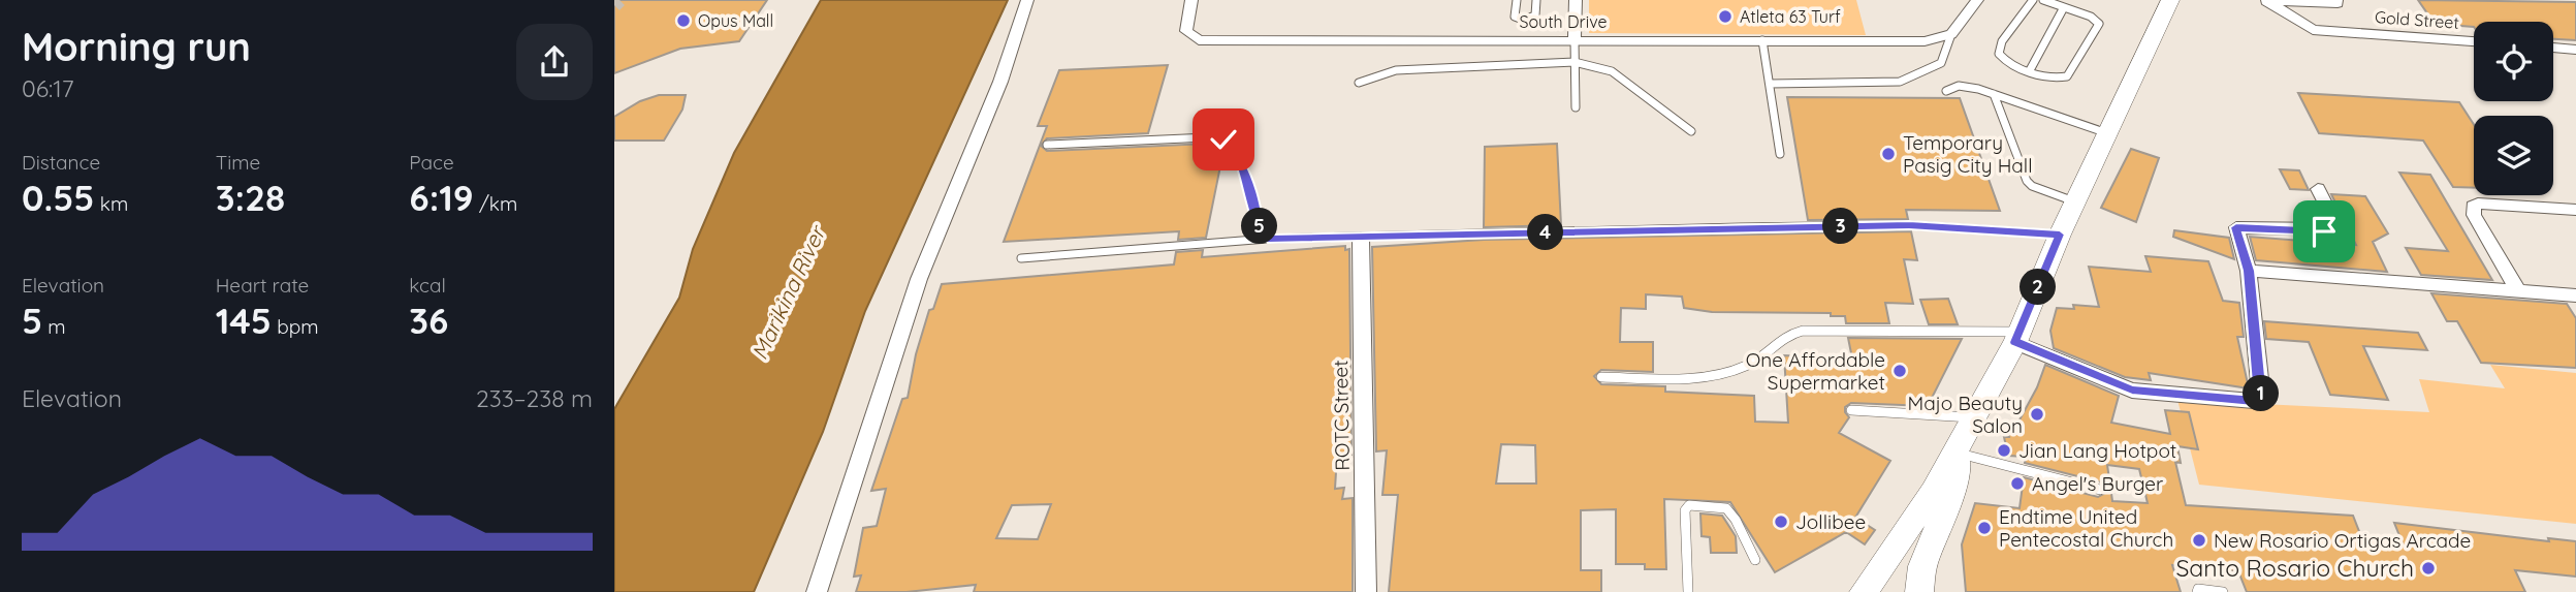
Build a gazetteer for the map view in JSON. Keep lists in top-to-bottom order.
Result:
{
  "streets": {
    "street": ["Gold Street", "South Drive", "ROTC Street"]
  },
  "water": ["Marikina River"],
  "places": [
    "Atleta 63 Turf",
    "Opus Mall",
    "Temporary Pasig City Hall",
    "One Affordable Supermarket",
    "Majo Beauty Salon",
    "Jian Lang Hotpot",
    "Angel's Burger",
    "Jollibee",
    "Endtime United Pentecostal Church",
    "New Rosario Ortigas Arcade",
    "Santo Rosario Church"
  ],
  "page": {
    "heading": ["Morning run", "06:17"],
    "stats": [
      ["Distance", "0.55 km"],
      ["Time", "3:28"],
      ["Pace", "6:19 /km"],
      ["Elevation", "5 m"],
      ["Heart rate", "145 bpm"],
      ["kcal", "36"]
    ],
    "pins": [
      "3",
      "5",
      "4",
      "2",
      "1"
    ],
    "chart": ["Elevation", "233–238 m"]
  }
}
